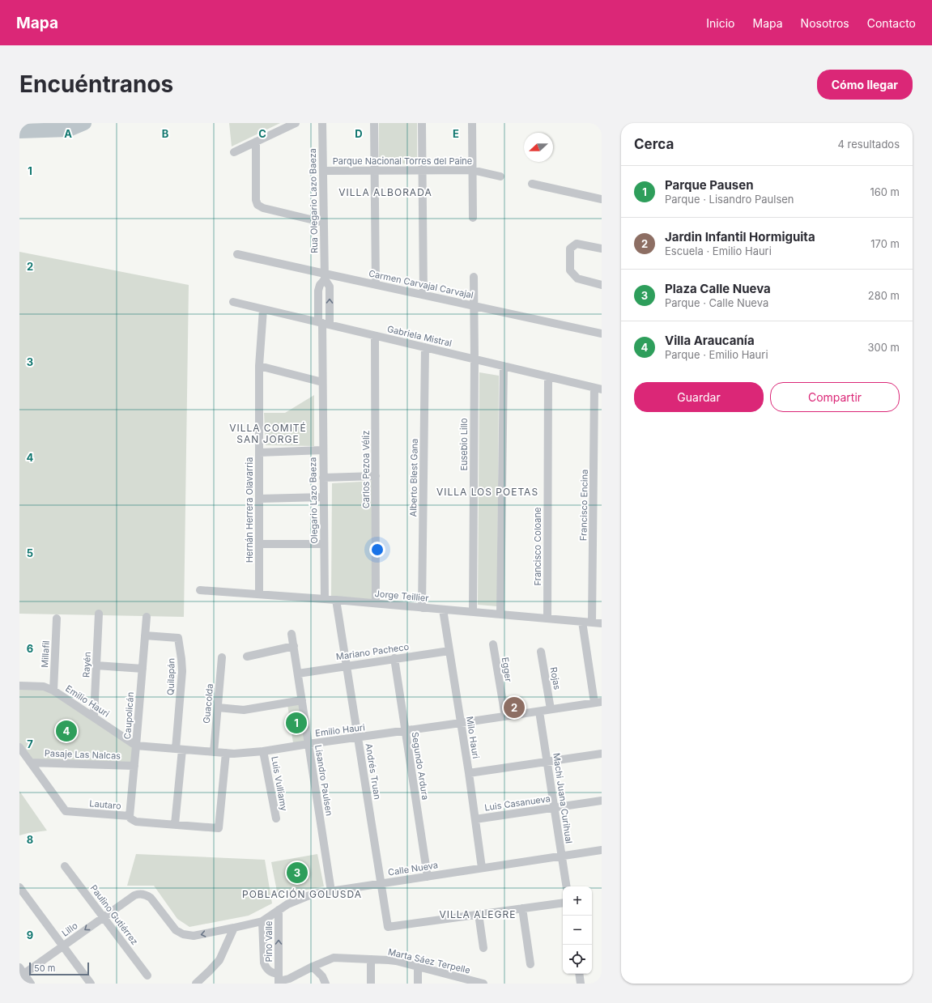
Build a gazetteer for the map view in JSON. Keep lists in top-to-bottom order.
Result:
{
  "streets": {
    "street": [
      "Parque Nacional Torres del Paine",
      "Rua Olegario Lazo Baeza",
      "Carmen Carvajal Carvajal",
      "Gabriela Mistral",
      "Eusebio Lillo",
      "Carlos Pezoa Véliz",
      "Alberto Blest Gana",
      "Olegario Lazo Baeza",
      "Francisco Encina",
      "Hernán Herrera Olavarria",
      "Francisco Coloane",
      "Jorge Teillier",
      "Mariano Pacheco",
      "Millafil",
      "Rayén",
      "Egger",
      "Quilapán",
      "Rojas",
      "Emilio Hauri",
      "Guacolda",
      "Caupolicán",
      "Milo Hauri",
      "Pasaje Las Nalcas",
      "Segundo Ardura",
      "Andrés Truan",
      "Lisandro Paulsen",
      "Luis Vulliamy",
      "Machi Juana Curihual",
      "Luis Casanueva",
      "Lautaro",
      "Calle Nueva",
      "Paulino Gutiérrez",
      "Lillo",
      "Pino Valle",
      "Marta Sáez Terpelle"
    ]
  },
  "crossings": [
    ["Parque Nacional Torres del Paine", "Rua Olegario Lazo Baeza"],
    ["Rua Olegario Lazo Baeza", "Carmen Carvajal Carvajal"],
    ["Rua Olegario Lazo Baeza", "Gabriela Mistral"],
    ["Rua Olegario Lazo Baeza", "Olegario Lazo Baeza"],
    ["Carmen Carvajal Carvajal", "Eusebio Lillo"],
    ["Gabriela Mistral", "Eusebio Lillo"],
    ["Gabriela Mistral", "Carlos Pezoa Véliz"],
    ["Gabriela Mistral", "Alberto Blest Gana"],
    ["Gabriela Mistral", "Olegario Lazo Baeza"],
    ["Gabriela Mistral", "Francisco Encina"],
    ["Gabriela Mistral", "Hernán Herrera Olavarria"],
    ["Gabriela Mistral", "Francisco Coloane"],
    ["Eusebio Lillo", "Jorge Teillier"],
    ["Carlos Pezoa Véliz", "Jorge Teillier"],
    ["Alberto Blest Gana", "Jorge Teillier"],
    ["Olegario Lazo Baeza", "Jorge Teillier"],
    ["Francisco Encina", "Jorge Teillier"],
    ["Hernán Herrera Olavarria", "Jorge Teillier"],
    ["Francisco Coloane", "Jorge Teillier"],
    ["Jorge Teillier", "Milo Hauri"],
    ["Jorge Teillier", "Andrés Truan"],
    ["Mariano Pacheco", "Milo Hauri"],
    ["Mariano Pacheco", "Segundo Ardura"],
    ["Mariano Pacheco", "Andrés Truan"],
    ["Mariano Pacheco", "Lisandro Paulsen"],
    ["Millafil", "Emilio Hauri"],
    ["Rayén", "Emilio Hauri"],
    ["Egger", "Emilio Hauri"],
    ["Quilapán", "Emilio Hauri"],
    ["Quilapán", "Caupolicán"],
    ["Quilapán", "Lautaro"],
    ["Rojas", "Emilio Hauri"],
    ["Emilio Hauri", "Guacolda"],
    ["Emilio Hauri", "Caupolicán"],
    ["Emilio Hauri", "Milo Hauri"],
    ["Emilio Hauri", "Segundo Ardura"],
    ["Emilio Hauri", "Andrés Truan"],
    ["Emilio Hauri", "Lisandro Paulsen"],
    ["Emilio Hauri", "Luis Vulliamy"],
    ["Emilio Hauri", "Machi Juana Curihual"],
    ["Emilio Hauri", "Lautaro"],
    ["Caupolicán", "Pasaje Las Nalcas"],
    ["Caupolicán", "Lautaro"],
    ["Milo Hauri", "Luis Casanueva"],
    ["Milo Hauri", "Calle Nueva"],
    ["Pasaje Las Nalcas", "Lautaro"],
    ["Segundo Ardura", "Calle Nueva"],
    ["Andrés Truan", "Calle Nueva"],
    ["Lisandro Paulsen", "Calle Nueva"],
    ["Machi Juana Curihual", "Luis Casanueva"],
    ["Machi Juana Curihual", "Calle Nueva"],
    ["Calle Nueva", "Lillo"],
    ["Calle Nueva", "Pino Valle"],
    ["Paulino Gutiérrez", "Lillo"],
    ["Pino Valle", "Marta Sáez Terpelle"]
  ],
  "one_way": ["Lillo"],
  "districts": [
    "VILLA ALBORADA",
    "VILLA COMITÉ SAN JORGE",
    "VILLA LOS POETAS",
    "POBLACIÓN GOLUSDA",
    "VILLA ALEGRE"
  ],
  "scale_bar": "50 m",
  "north": "left",
  "page": {
    "header": "Mapa",
    "nav": [
      "Inicio",
      "Mapa",
      "Nosotros",
      "Contacto"
    ],
    "buttons": [
      "Cómo llegar",
      ["Guardar", "Compartir"]
    ],
    "title": "Encuéntranos",
    "heading": ["Cerca", "4 resultados"],
    "list": [
      {
        "mark": "1",
        "name": "Parque Pausen",
        "note": "Parque · Lisandro Paulsen",
        "value": "160 m"
      },
      {
        "mark": "2",
        "name": "Jardin Infantil Hormiguita",
        "note": "Escuela · Emilio Hauri",
        "value": "170 m"
      },
      {
        "mark": "3",
        "name": "Plaza Calle Nueva",
        "note": "Parque · Calle Nueva",
        "value": "280 m"
      },
      {
        "mark": "4",
        "name": "Villa Araucanía",
        "note": "Parque · Emilio Hauri",
        "value": "300 m"
      }
    ],
    "pins": [
      "2",
      "1",
      "4",
      "3"
    ],
    "map_buttons": ["+", "−"],
    "scale": "50 m"
  },
  "grid": {
    "columns": [
      "A",
      "B",
      "C",
      "D",
      "E"
    ],
    "rows": [
      "1",
      "2",
      "3",
      "4",
      "5",
      "6",
      "7",
      "8",
      "9"
    ]
  }
}
